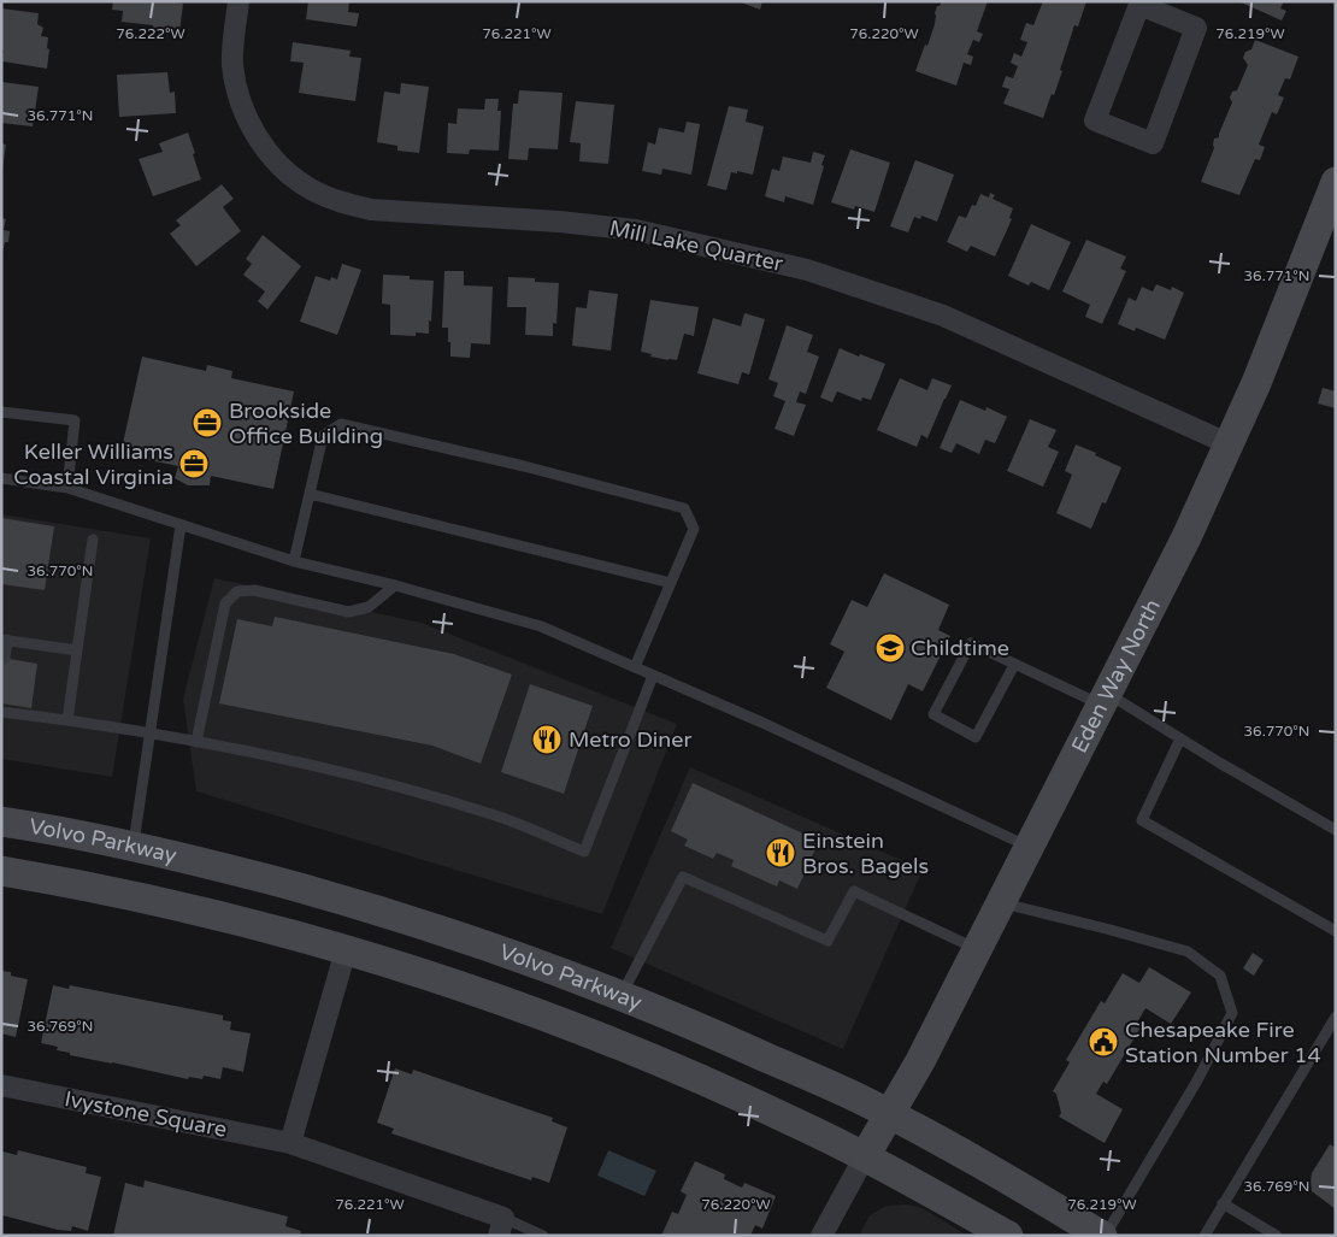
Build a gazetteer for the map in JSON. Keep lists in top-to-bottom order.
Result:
{
  "streets": {
    "main road": ["Eden Way North", "Volvo Parkway"],
    "street": ["Mill Lake Quarter", "Ivystone Square"]
  },
  "crossings": [
    ["Mill Lake Quarter", "Eden Way North"],
    ["Eden Way North", "Volvo Parkway"]
  ],
  "places": {
    "office": ["Brookside Office Building", "Keller Williams Coastal Virginia"],
    "school or university": ["Childtime"],
    "restaurant": ["Metro Diner", "Einstein Bros. Bagels"],
    "public building": ["Chesapeake Fire Station Number 14"]
  },
  "coordinates": [
    "76.222°W",
    "76.221°W",
    "76.220°W",
    "76.219°W",
    "36.771°N",
    "36.770°N",
    "36.769°N"
  ]
}
